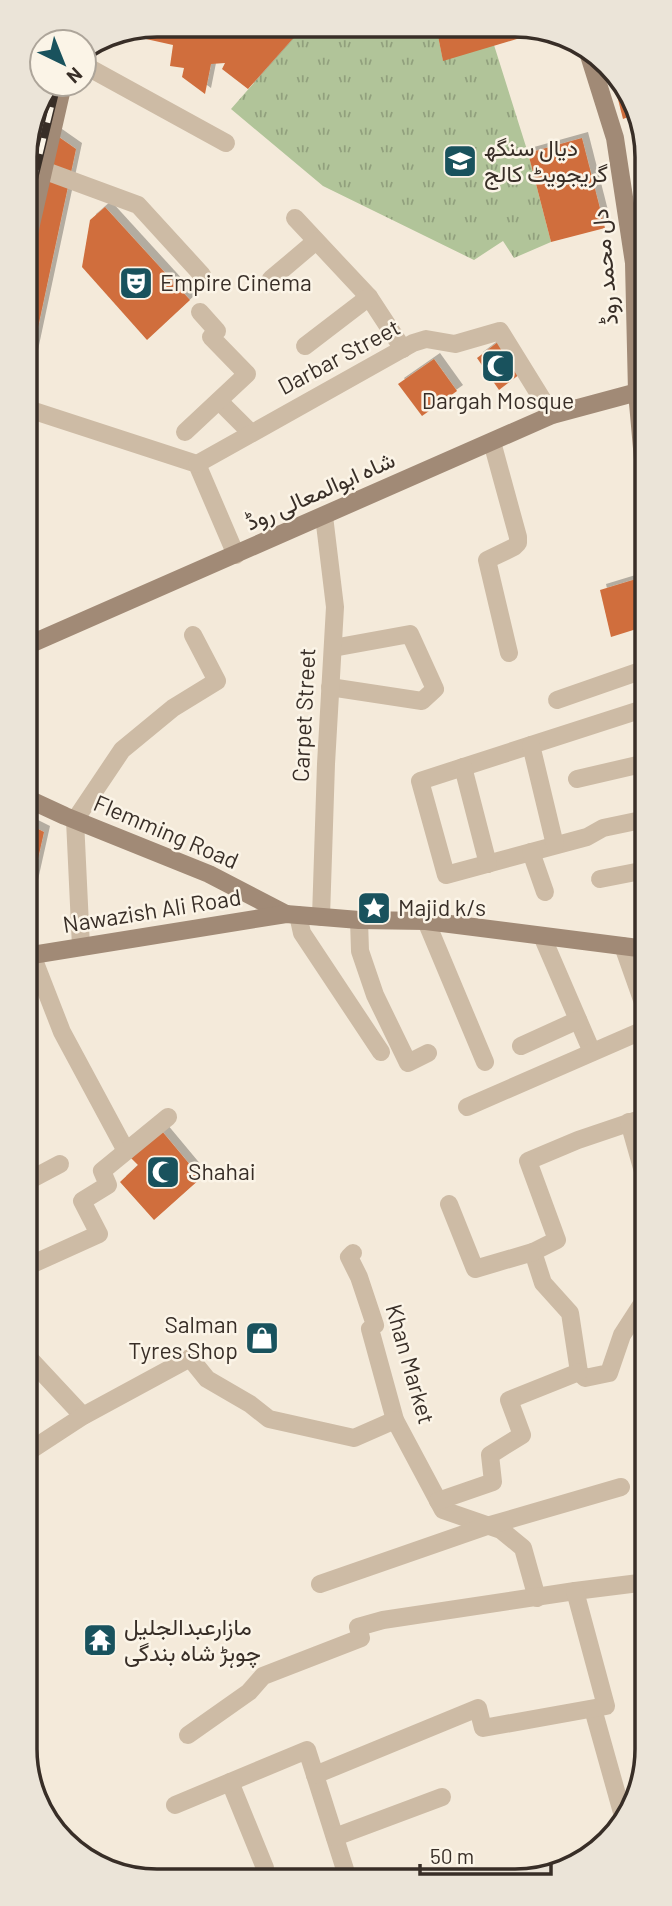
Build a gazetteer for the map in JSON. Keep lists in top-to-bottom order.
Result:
{
  "streets": {
    "street": [
      "دل محمد روڈ",
      "Darbar Street",
      "شاہ ابوالمعالی روڈ",
      "Carpet Street",
      "Flemming Road",
      "Nawazish Ali Road",
      "Khan Market"
    ]
  },
  "crossings": [
    ["Darbar Street", "شاہ ابوالمعالی روڈ"],
    ["شاہ ابوالمعالی روڈ", "Carpet Street"],
    ["Flemming Road", "Nawazish Ali Road"]
  ],
  "places": {
    "school or university": ["دیال سنگھ گریجویٹ کالج"],
    "theatre": ["Empire Cinema"],
    "mosque": ["Dargah Mosque", "Shahai"],
    "place": ["Majid k/s"],
    "shop": ["Salman Tyres Shop"],
    "temple": ["مازارعبدالجلیل چوہڑ شاہ بندگی"]
  },
  "scale_bar": "50 m",
  "north": "bottom right"
}
